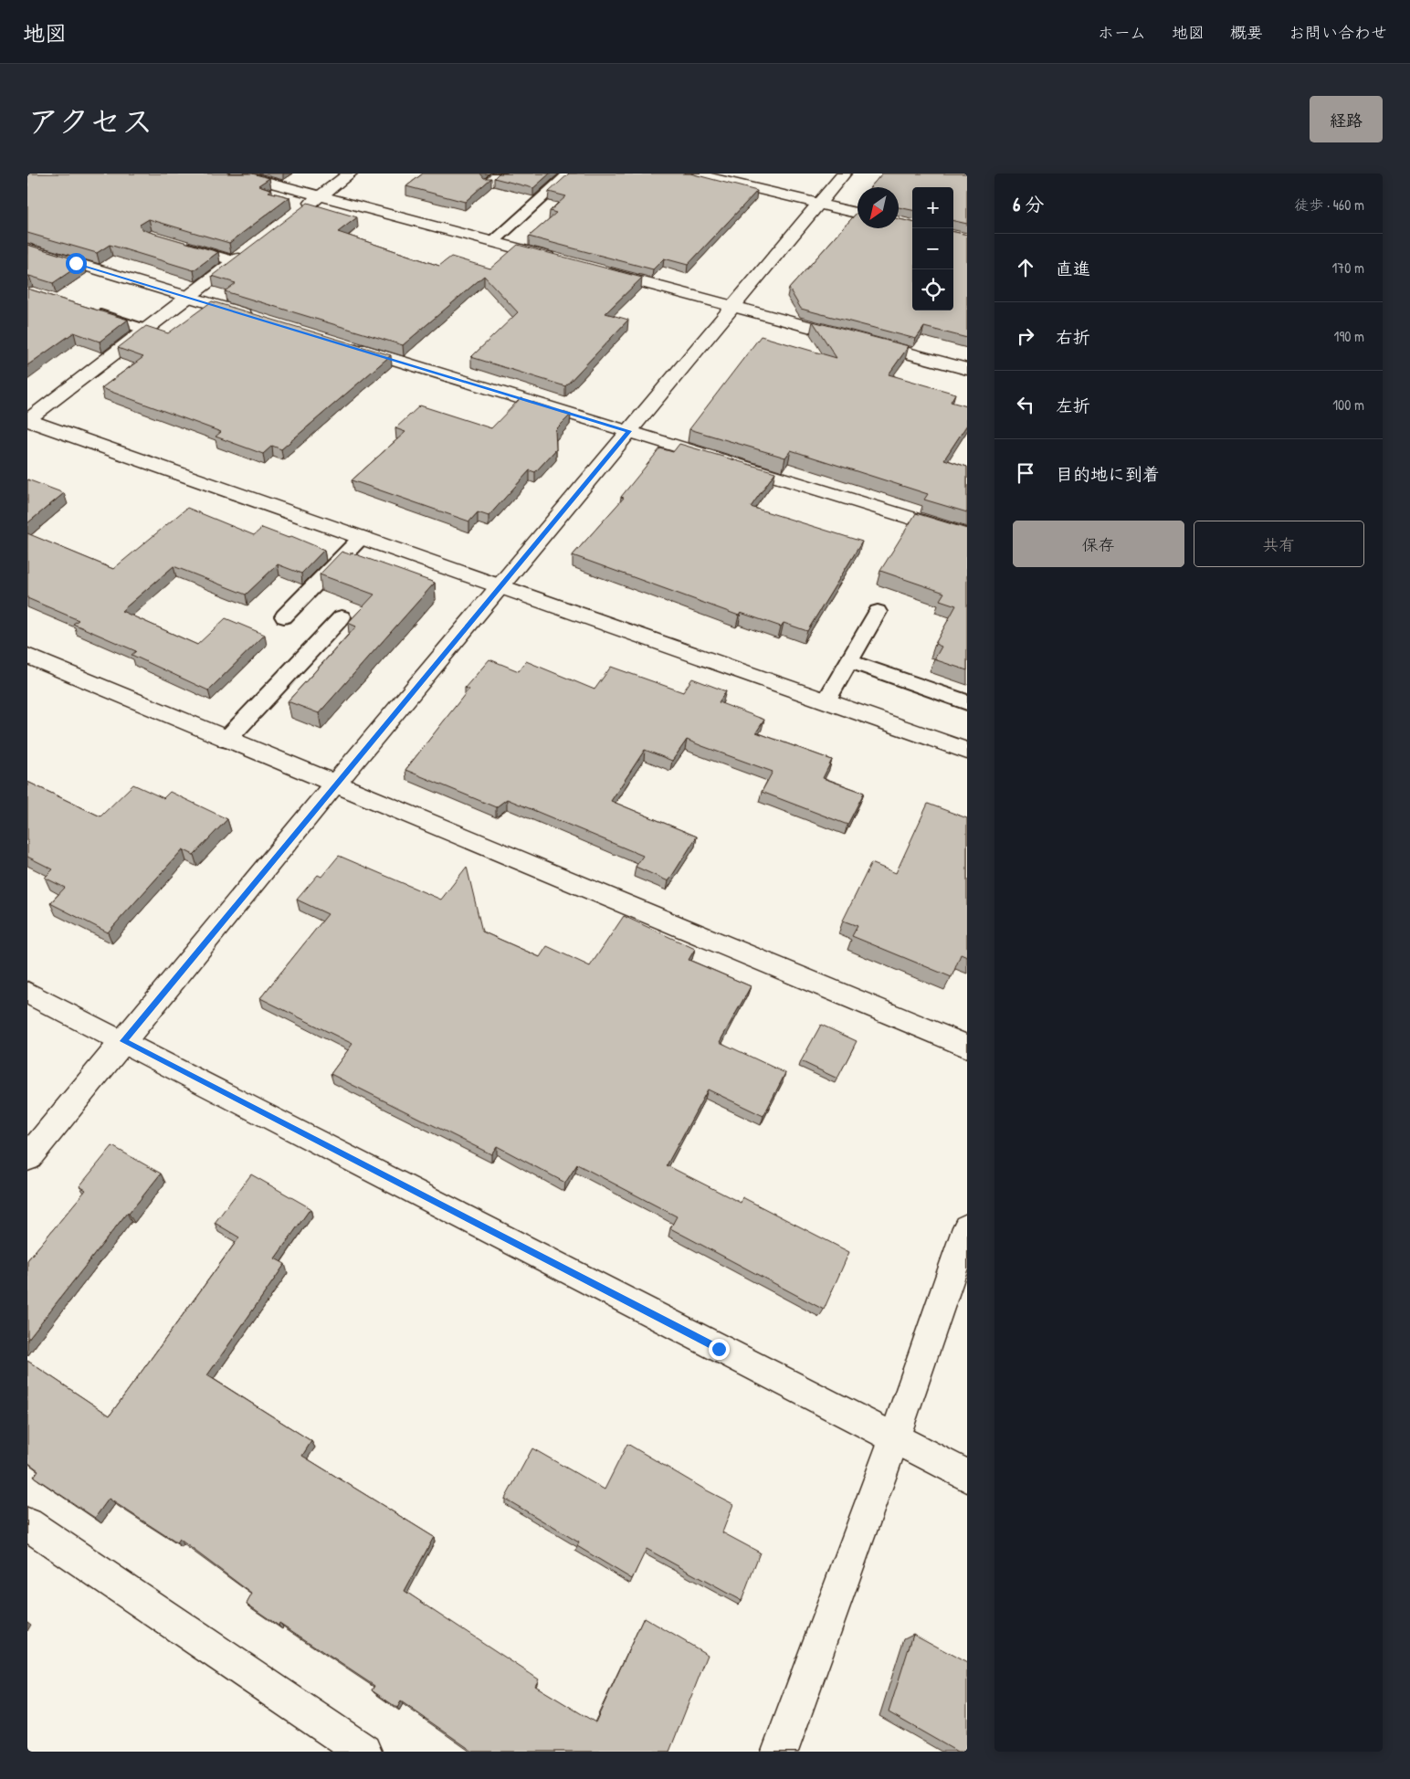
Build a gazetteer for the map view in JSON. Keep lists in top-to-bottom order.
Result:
{
  "north": "bottom left",
  "page": {
    "header": "地図",
    "nav": [
      "ホーム",
      "地図",
      "概要",
      "お問い合わせ"
    ],
    "title": "アクセス",
    "buttons": [
      "経路",
      ["保存", "共有"]
    ],
    "heading": ["6 分", "徒歩 · 460 m"],
    "map_buttons": ["+", "−"],
    "list": [
      ["直進", "170 m"],
      ["右折", "190 m"],
      ["左折", "100 m"],
      "目的地に到着"
    ]
  }
}
